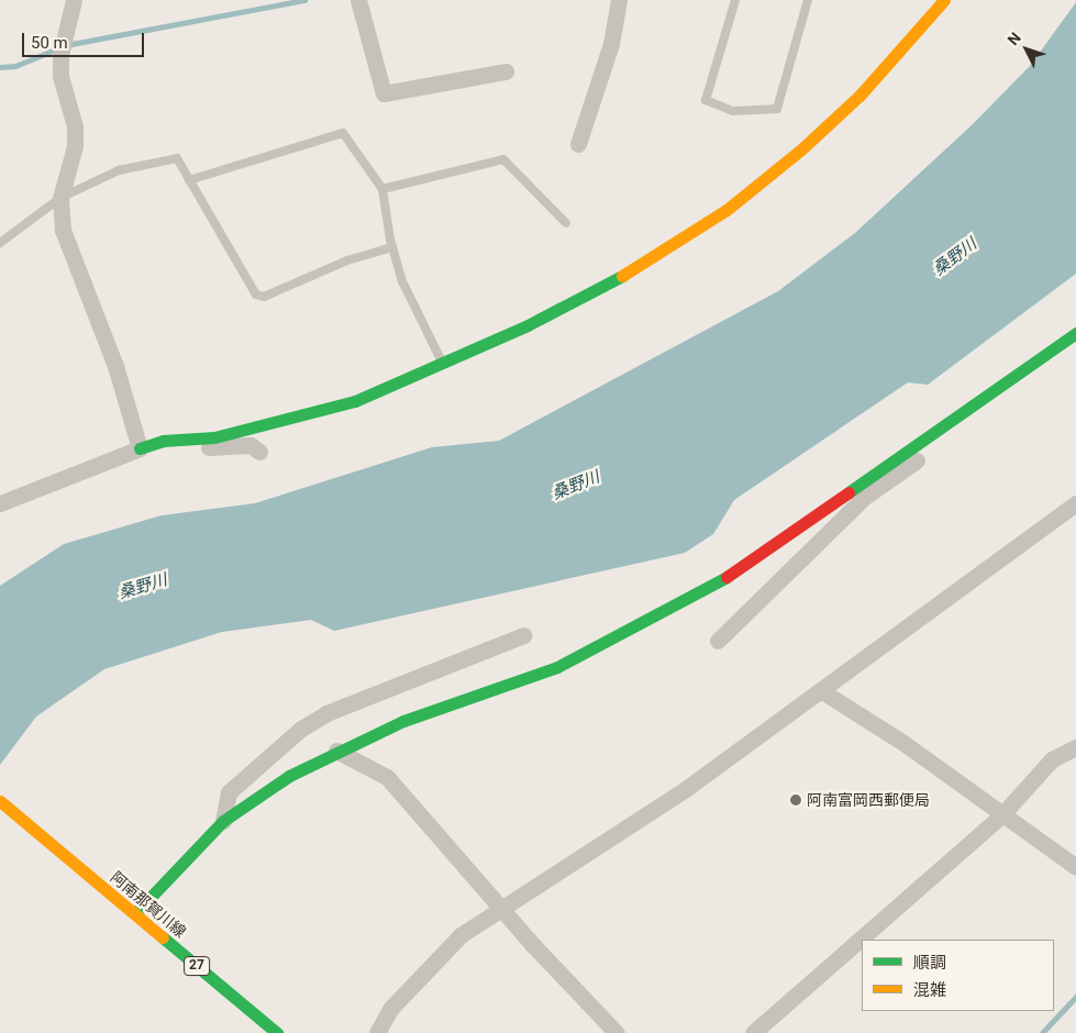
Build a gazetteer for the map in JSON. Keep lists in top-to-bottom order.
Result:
{
  "streets": {
    "street": ["阿南那賀川線", "27"]
  },
  "water": ["桑野川"],
  "places": ["阿南富岡西郵便局"],
  "legend": ["順調", "混雑"],
  "scale_bar": "50 m",
  "north": "top left"
}
